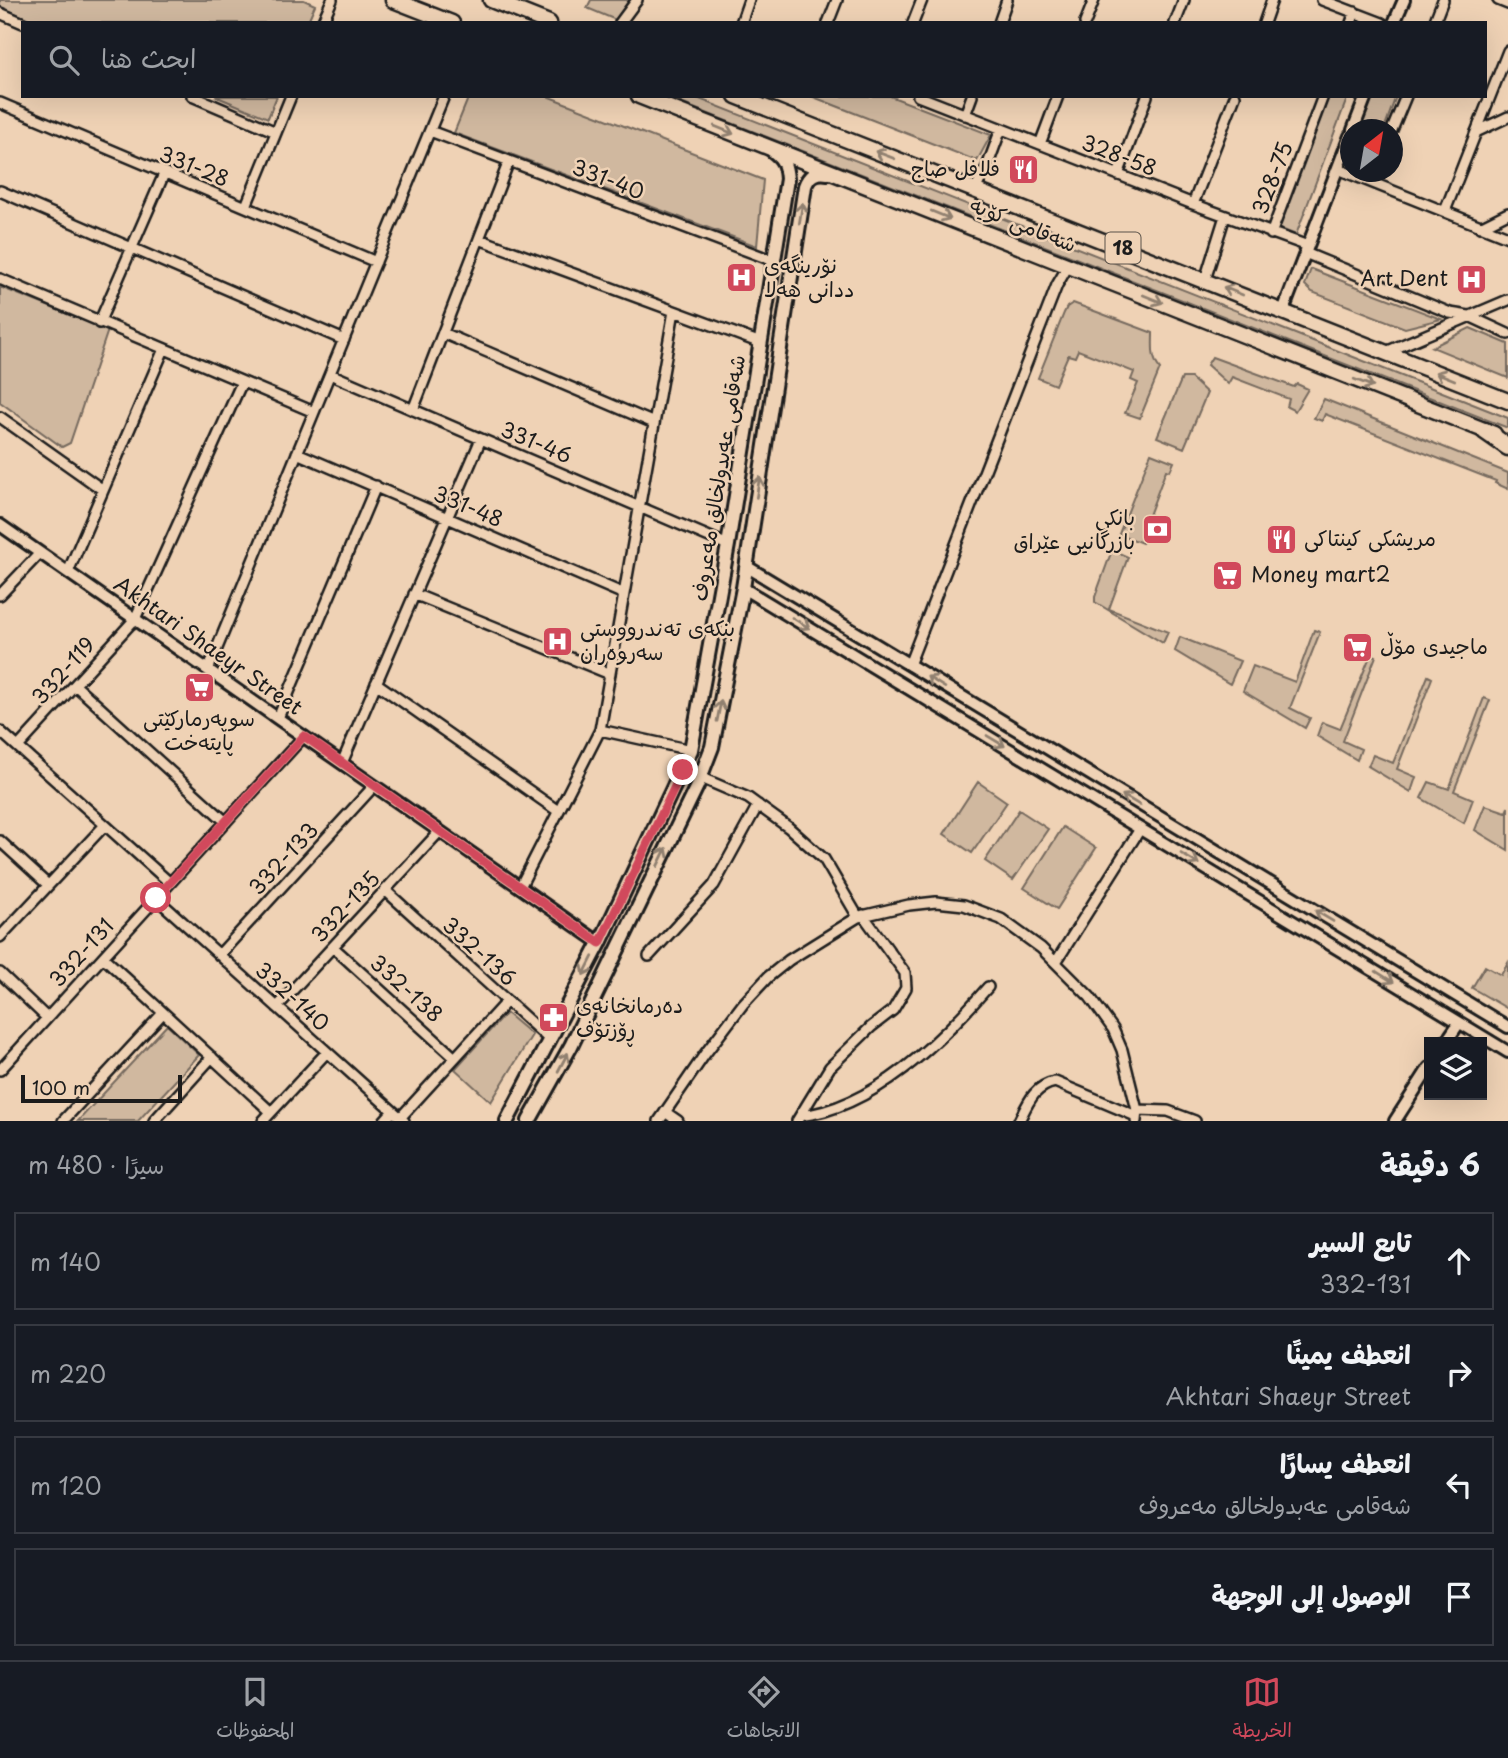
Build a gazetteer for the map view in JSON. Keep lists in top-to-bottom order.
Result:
{
  "streets": {
    "highway": ["شەقامی کۆیە", "18"],
    "main road": ["شەقامی عەبدولخالق مەعروف"],
    "street": [
      "328-58",
      "331-28",
      "328-75",
      "331-40",
      "331-46",
      "331-48",
      "Akhtari Shaeyr Street",
      "332-119",
      "332-133",
      "332-135",
      "332-136",
      "332-131",
      "332-138",
      "332-140"
    ]
  },
  "crossings": [
    ["328-58", "328-75"],
    ["331-40", "شەقامی عەبدولخالق مەعروف"],
    ["شەقامی کۆیە", "شەقامی عەبدولخالق مەعروف"],
    ["331-46", "شەقامی عەبدولخالق مەعروف"],
    ["شەقامی عەبدولخالق مەعروف", "Akhtari Shaeyr Street"],
    ["شەقامی عەبدولخالق مەعروف", "332-136"],
    ["Akhtari Shaeyr Street", "332-119"],
    ["Akhtari Shaeyr Street", "332-133"],
    ["Akhtari Shaeyr Street", "332-135"],
    ["Akhtari Shaeyr Street", "332-131"],
    ["332-133", "332-140"],
    ["332-135", "332-136"],
    ["332-135", "332-138"],
    ["332-135", "332-140"],
    ["332-131", "332-140"]
  ],
  "places": {
    "restaurant": ["فلافل صاج", "مریشکی کینتاکی"],
    "hospital": ["نۆرینگەی ددانی هەلا", "Art Dent", "بنکەی تەندرووستی سەروەران"],
    "bank": ["بانکی بازرگانیی عێراق"],
    "supermarket": ["Money mart2", "ماجیدی مۆڵ", "سوپەرمارکێتی پایتەخت"],
    "pharmacy": ["دەرمانخانەی ڕۆزتۆف"]
  },
  "scale_bar": "100 m",
  "north": "top right",
  "page": {
    "search": "ابحث هنا",
    "scale": "100 m",
    "heading": ["6 دقيقة", "سيرًا · 480 m"],
    "list": [
      ["تابع السير", "332-131", "140 m"],
      ["انعطف يمينًا", "Akhtari Shaeyr Street", "220 m"],
      ["انعطف يسارًا", "شەقامی عەبدولخالق مەعروف", "120 m"],
      "الوصول إلى الوجهة"
    ],
    "nav": ["الخريطة", "الاتجاهات", "المحفوظات"]
  }
}
